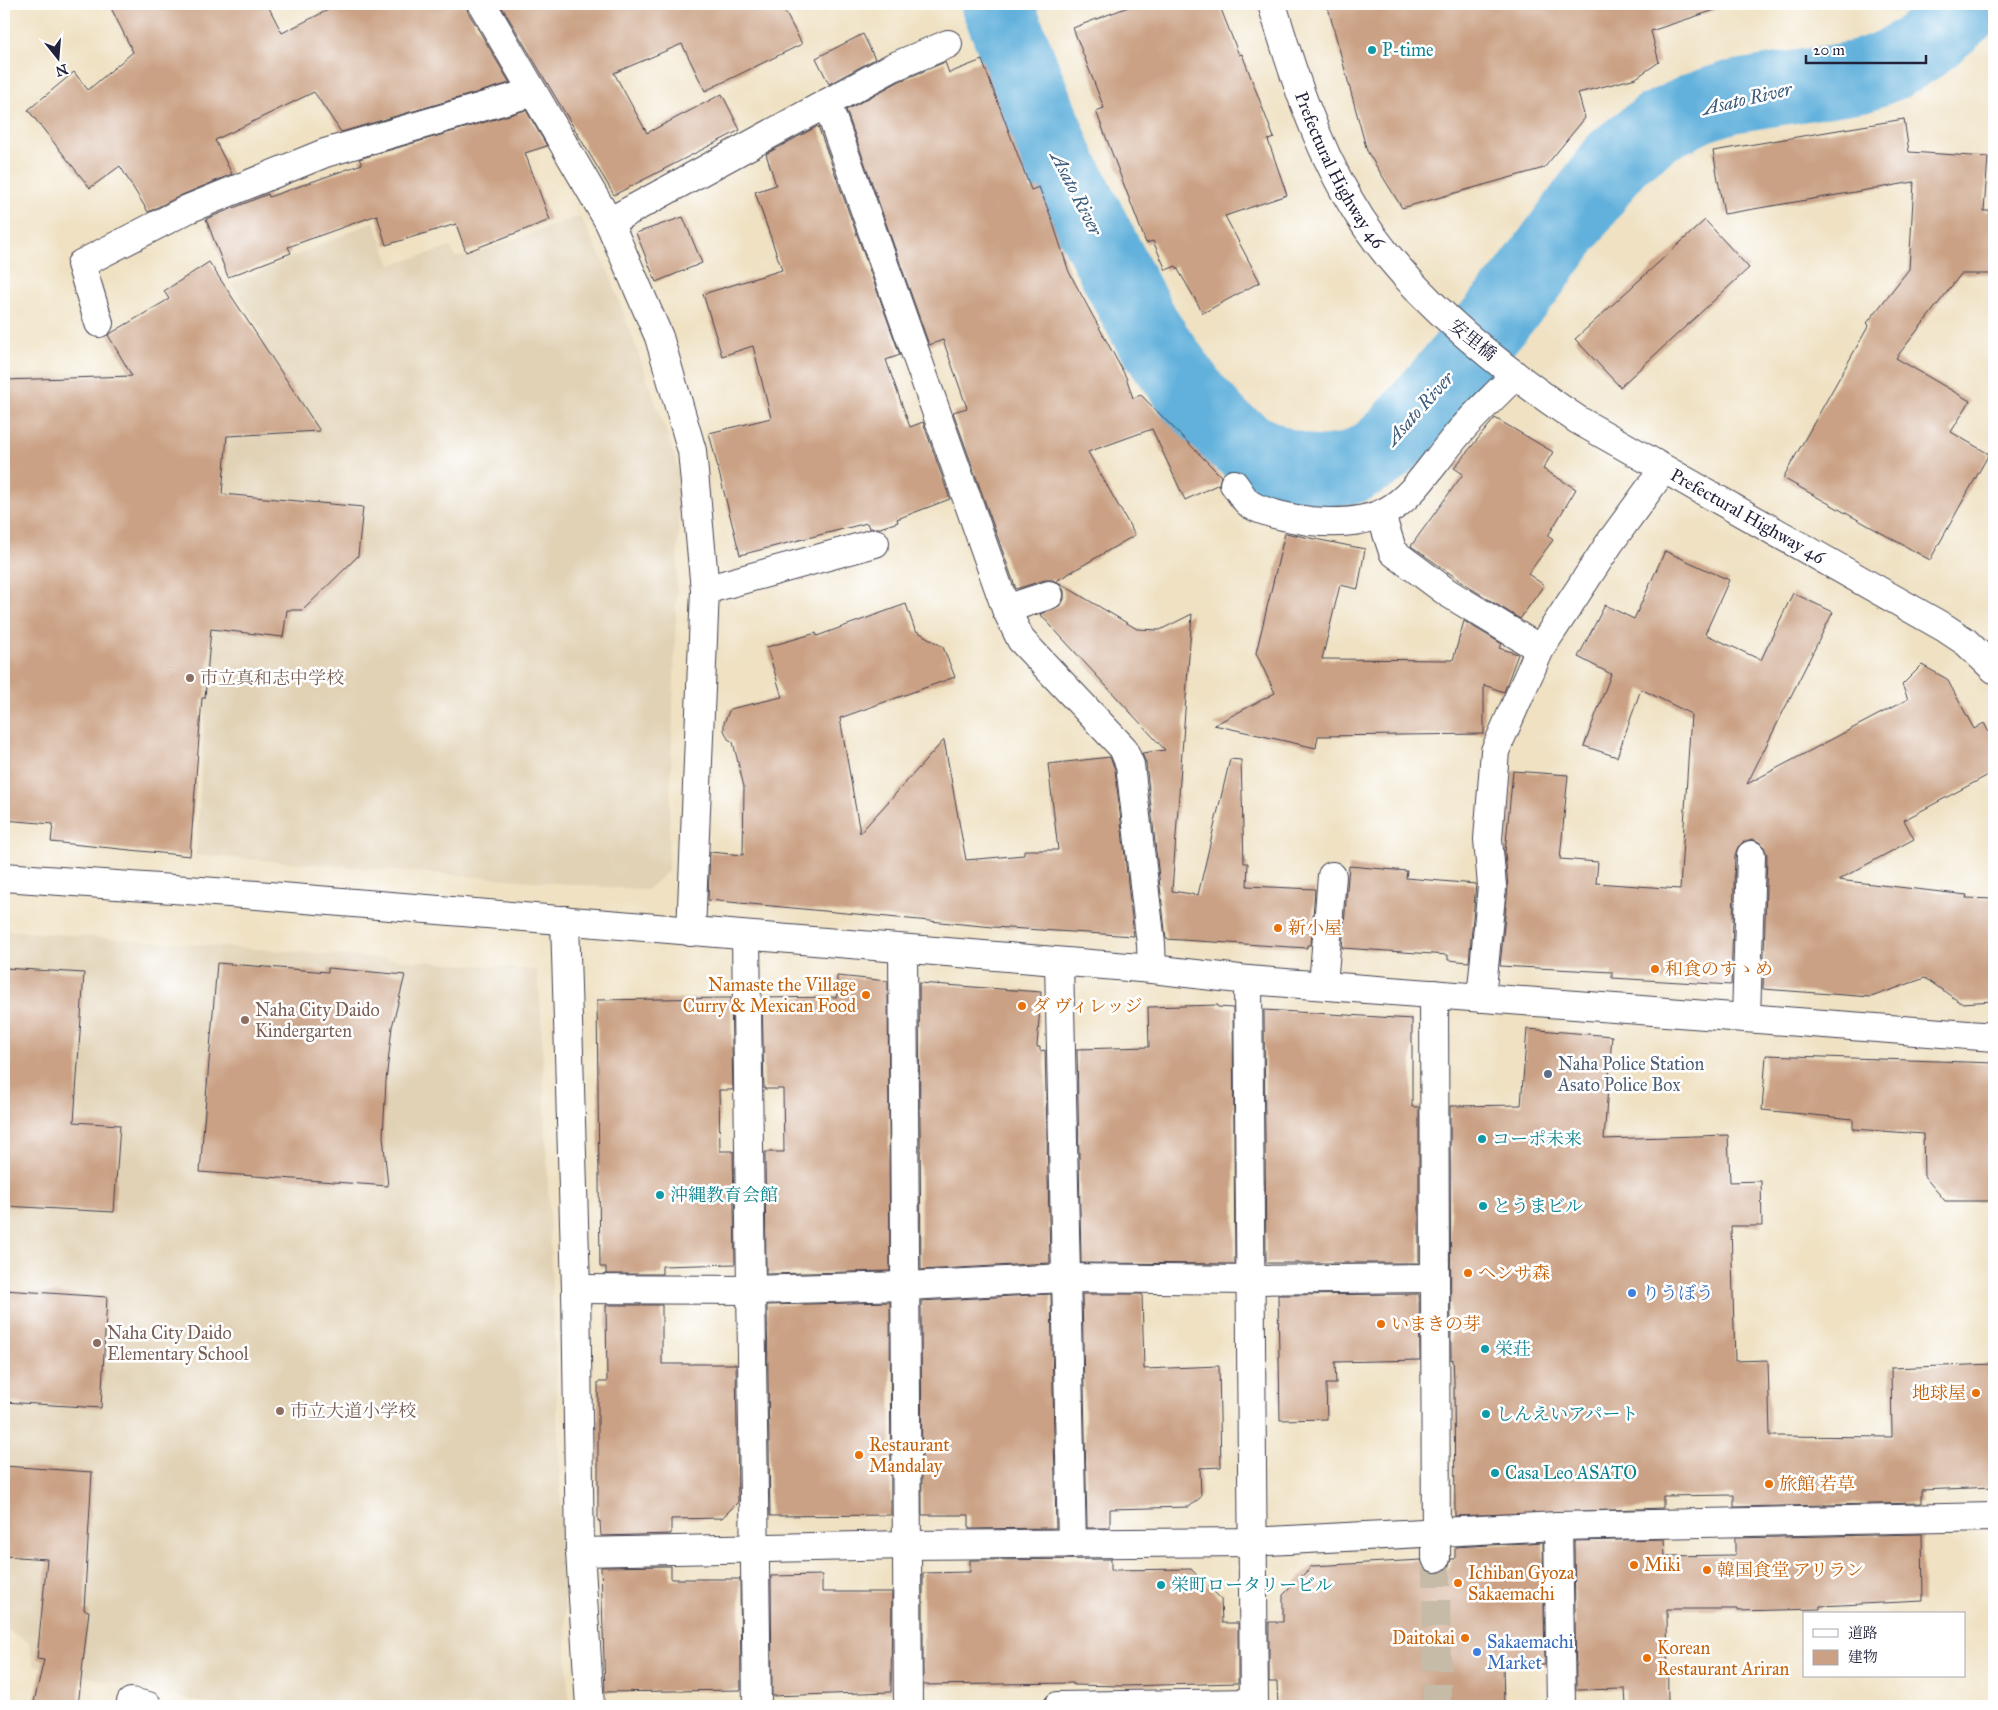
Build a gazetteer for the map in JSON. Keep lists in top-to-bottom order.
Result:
{
  "streets": {
    "street": ["Prefectural Highway 46", "安里橋"]
  },
  "crossings": [
    ["Prefectural Highway 46", "安里橋"]
  ],
  "water": ["Asato River"],
  "places": [
    "P-time",
    "市立真和志中学校",
    "新小屋",
    "和食のすゝめ",
    "Namaste the Village Curry & Mexican Food",
    "ダ ヴィレッジ",
    "Naha City Daido Kindergarten",
    "Naha Police Station Asato Police Box",
    "コーポ未来",
    "沖縄教育会館",
    "とうまビル",
    "ヘンサ森",
    "りうぼう",
    "いまきの芽",
    "Naha City Daido Elementary School",
    "栄荘",
    "地球屋",
    "市立大道小学校",
    "しんえいアパート",
    "Restaurant Mandalay",
    "Casa Leo ASATO",
    "旅館 若草",
    "Miki",
    "韓国食堂 アリラン",
    "Ichiban Gyoza Sakaemachi",
    "栄町ロータリービル",
    "Daitokai",
    "Sakaemachi Market",
    "Korean Restaurant Ariran"
  ],
  "legend": ["道路", "建物"],
  "scale_bar": "20 m",
  "north": "bottom"
}
